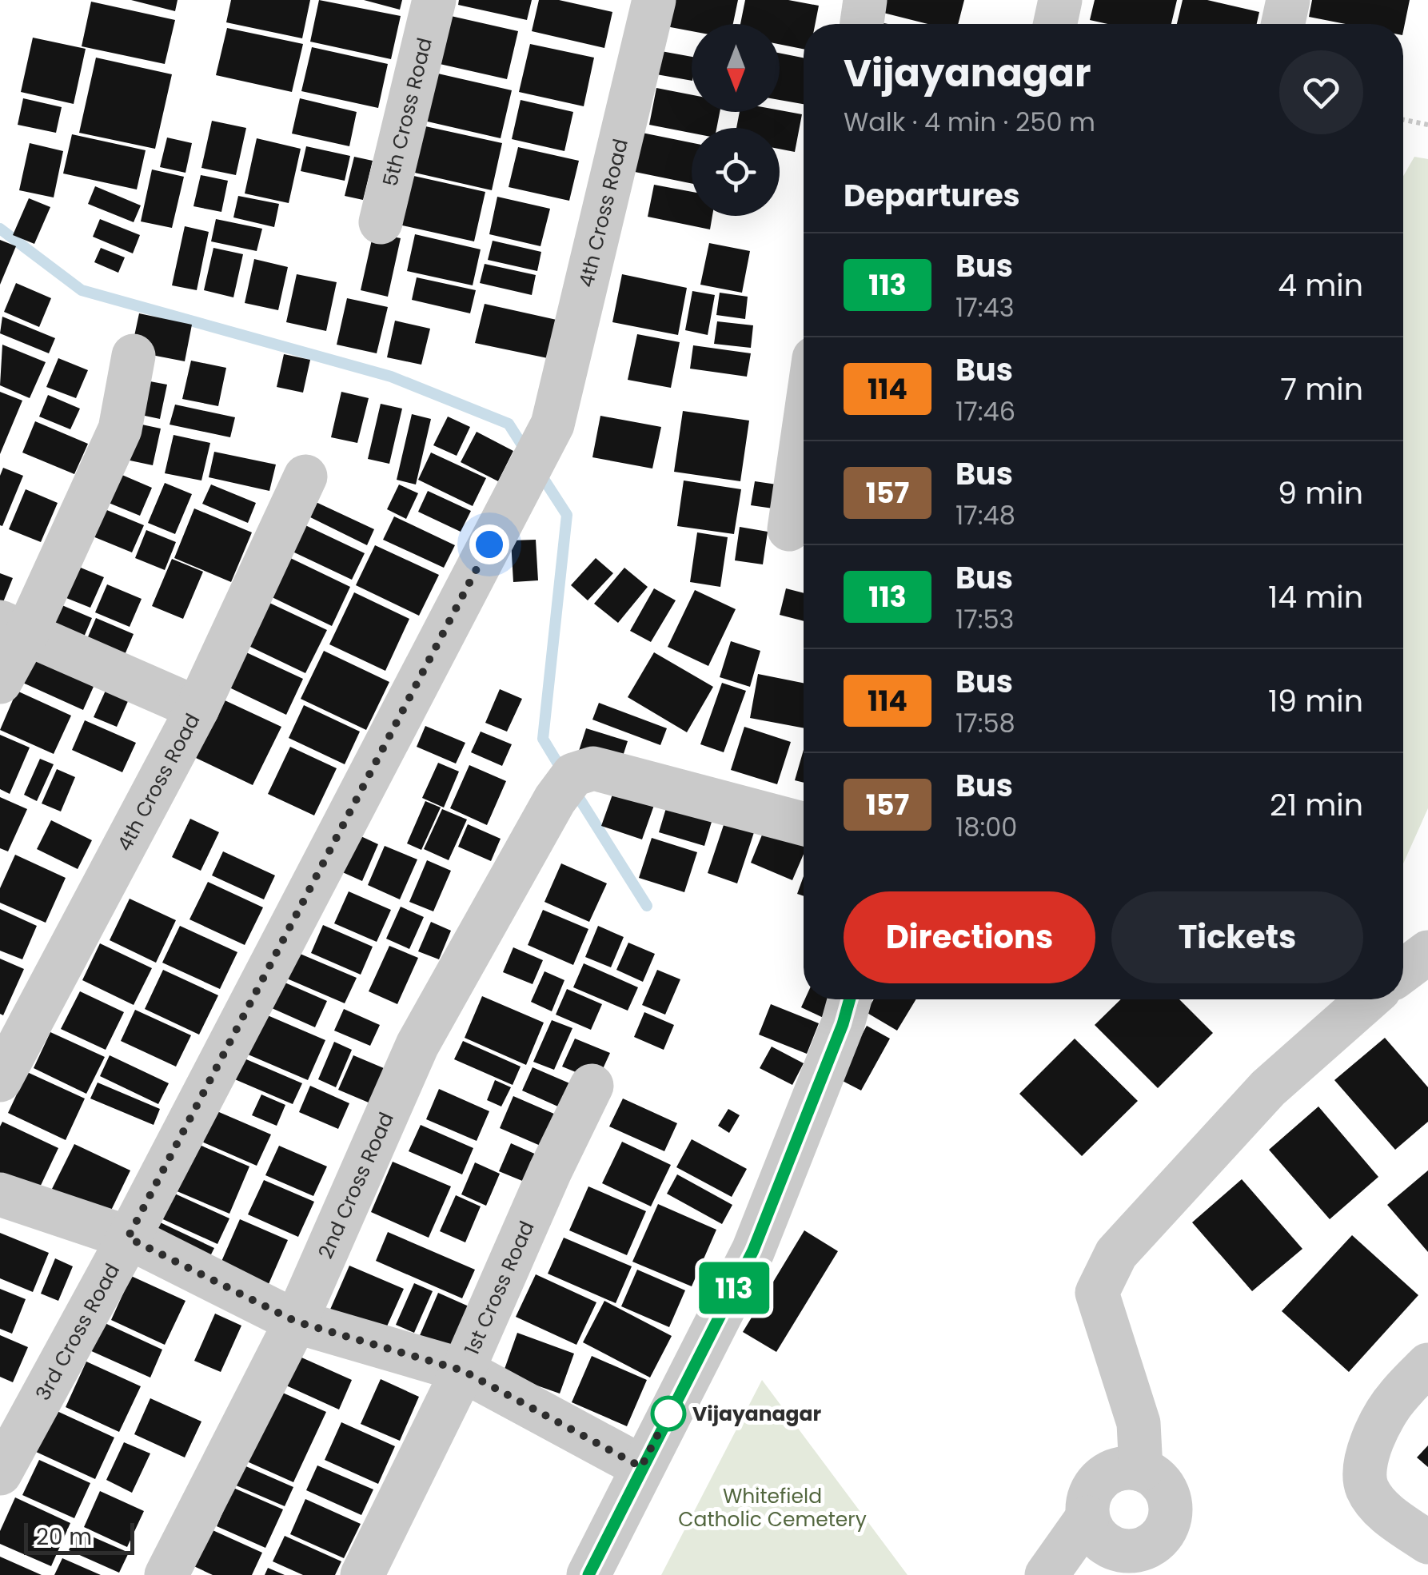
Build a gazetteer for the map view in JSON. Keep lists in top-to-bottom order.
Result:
{
  "streets": {
    "street": [
      "5th Cross Road",
      "4th Cross Road",
      "2nd Cross Road",
      "1st Cross Road",
      "3rd Cross Road"
    ]
  },
  "crossings": [
    ["4th Cross Road", "3rd Cross Road"]
  ],
  "parks": ["Whitefield Catholic Cemetery"],
  "places": ["Vijayanagar"],
  "lines": ["bus line 113"],
  "scale_bar": "20 m",
  "north": "bottom",
  "page": {
    "on_map": "113",
    "heading": [
      ["Vijayanagar", "Walk · 4 min · 250 m"],
      "Departures"
    ],
    "list": [
      {
        "mark": "113",
        "name": "Bus",
        "note": "17:43",
        "value": "4 min"
      },
      {
        "mark": "114",
        "name": "Bus",
        "note": "17:46",
        "value": "7 min"
      },
      {
        "mark": "157",
        "name": "Bus",
        "note": "17:48",
        "value": "9 min"
      },
      {
        "mark": "113",
        "name": "Bus",
        "note": "17:53",
        "value": "14 min"
      },
      {
        "mark": "114",
        "name": "Bus",
        "note": "17:58",
        "value": "19 min"
      },
      {
        "mark": "157",
        "name": "Bus",
        "note": "18:00",
        "value": "21 min"
      }
    ],
    "buttons": ["Directions", "Tickets"],
    "scale": "20 m"
  }
}
